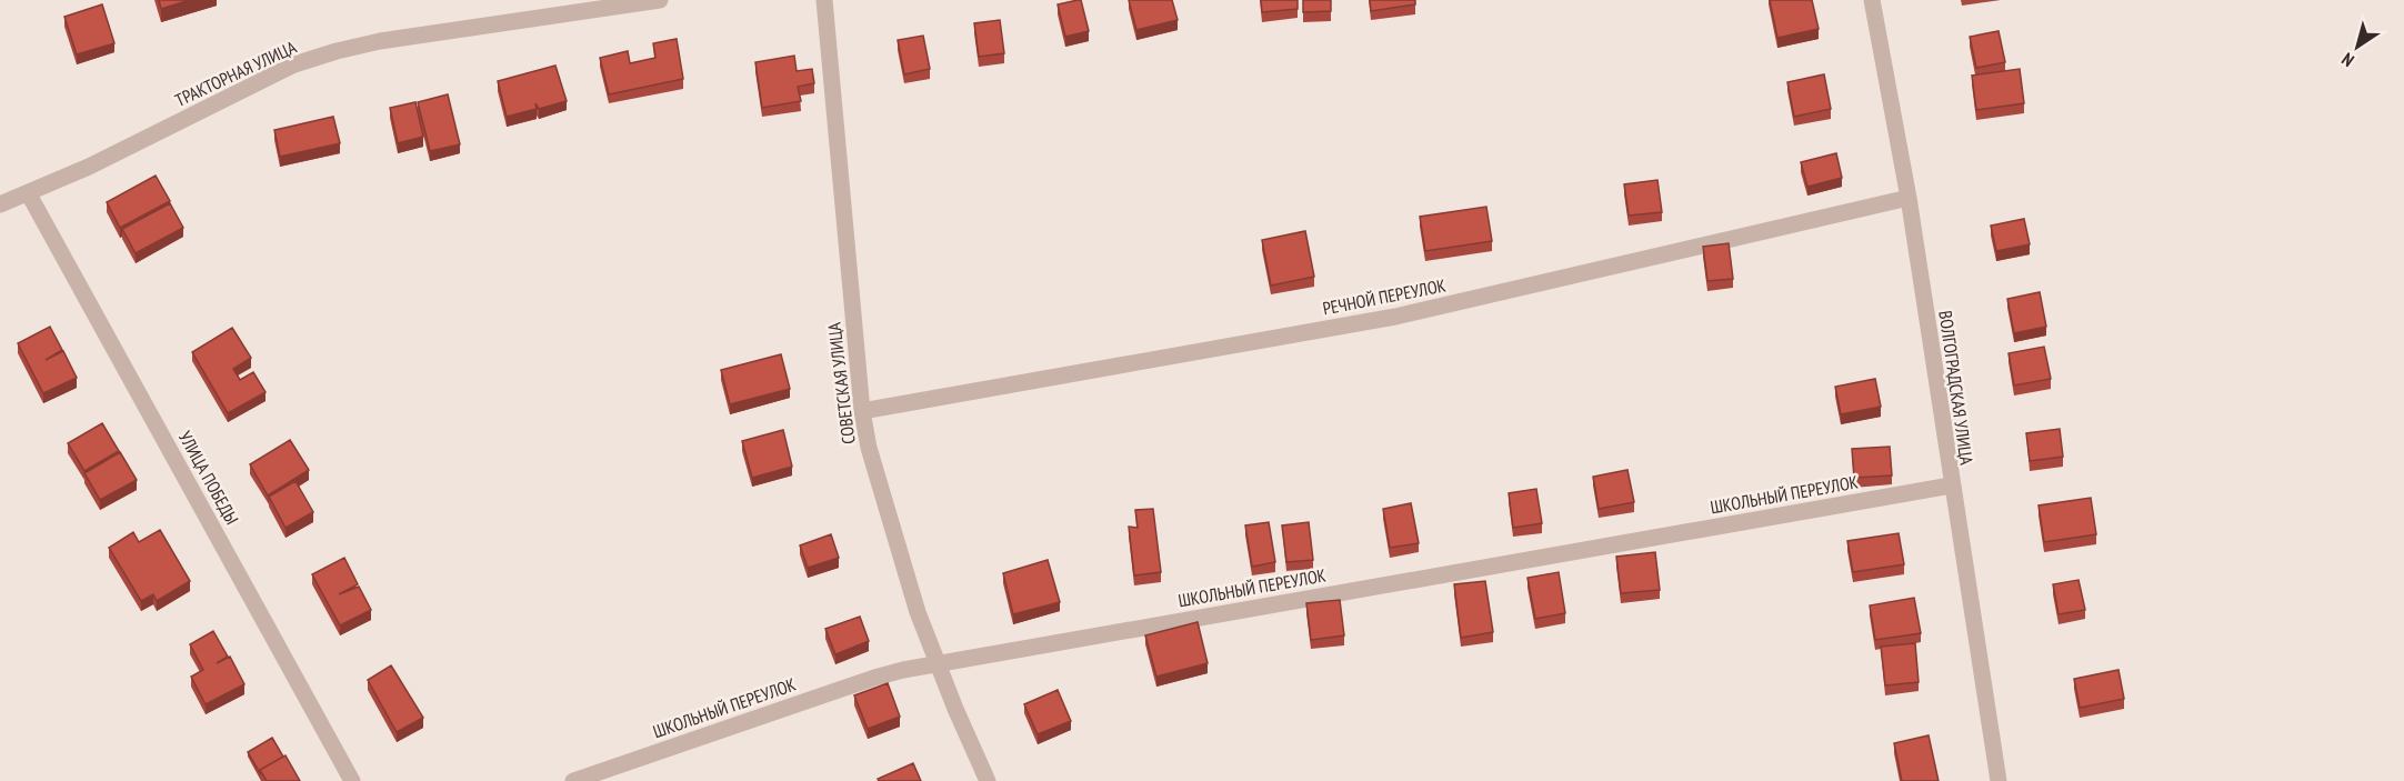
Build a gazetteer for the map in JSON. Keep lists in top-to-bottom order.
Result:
{
  "streets": {
    "street": [
      "ТРАКТОРНАЯ УЛИЦА",
      "РЕЧНОЙ ПЕРЕУЛОК",
      "СОВЕТСКАЯ УЛИЦА",
      "ВОЛГОГРАДСКАЯ УЛИЦА",
      "УЛИЦА ПОБЕДЫ",
      "ШКОЛЬНЫЙ ПЕРЕУЛОК"
    ]
  },
  "crossings": [
    ["ТРАКТОРНАЯ УЛИЦА", "УЛИЦА ПОБЕДЫ"],
    ["РЕЧНОЙ ПЕРЕУЛОК", "СОВЕТСКАЯ УЛИЦА"],
    ["РЕЧНОЙ ПЕРЕУЛОК", "ВОЛГОГРАДСКАЯ УЛИЦА"],
    ["СОВЕТСКАЯ УЛИЦА", "ШКОЛЬНЫЙ ПЕРЕУЛОК"],
    ["ВОЛГОГРАДСКАЯ УЛИЦА", "ШКОЛЬНЫЙ ПЕРЕУЛОК"]
  ],
  "north": "bottom left"
}
